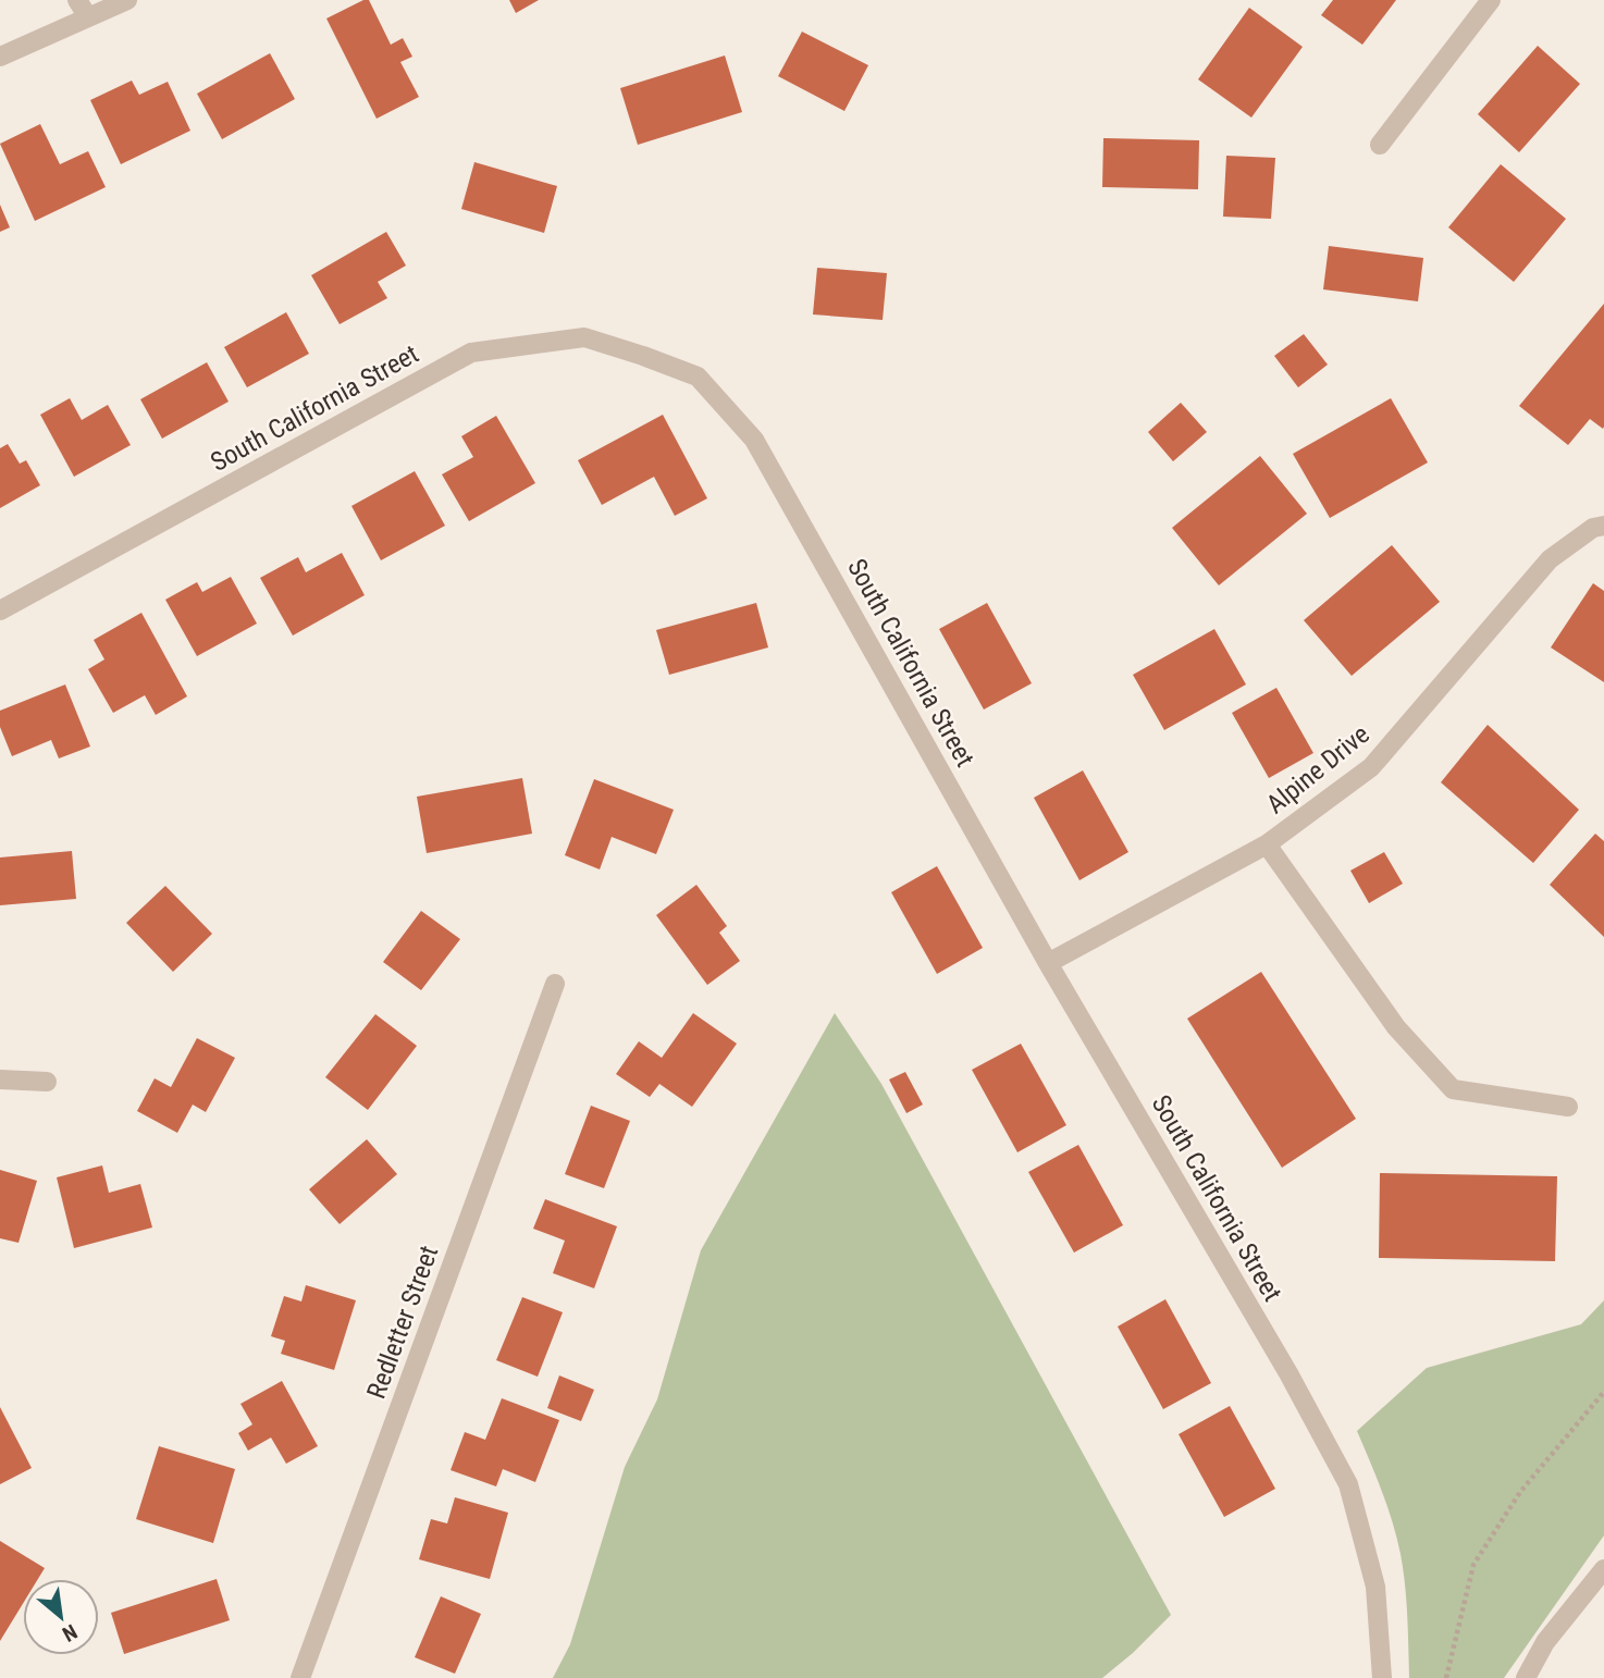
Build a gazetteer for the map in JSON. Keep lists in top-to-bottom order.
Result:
{
  "streets": {
    "street": ["South California Street", "Alpine Drive", "Redletter Street"]
  },
  "crossings": [
    ["South California Street", "Alpine Drive"]
  ],
  "north": "bottom right"
}
